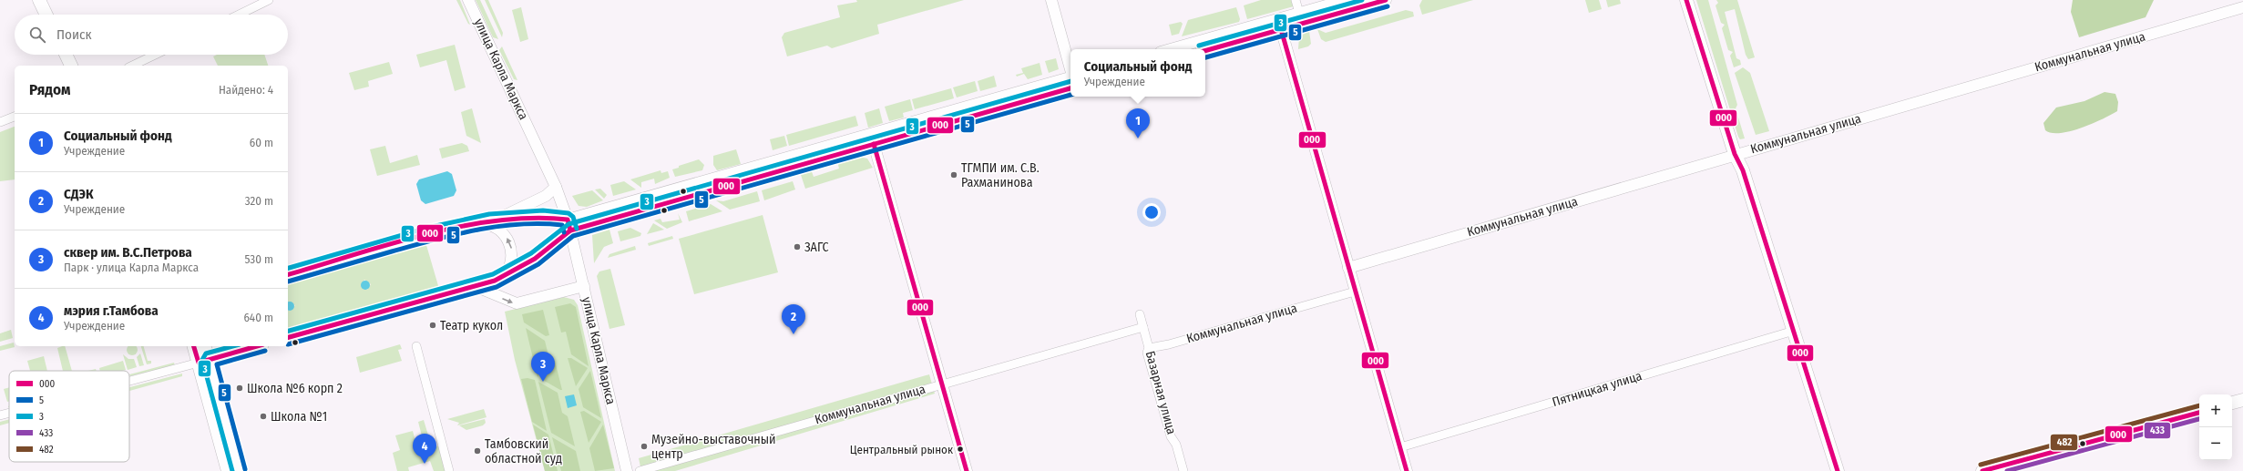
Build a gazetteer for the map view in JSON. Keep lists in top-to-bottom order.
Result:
{
  "streets": {
    "main road": ["Коммунальная улица", "улица Карла Маркса"],
    "street": ["Пятницкая улица", "Базарная улица"]
  },
  "crossings": [
    ["Коммунальная улица", "Базарная улица"]
  ],
  "places": [
    "ТГМПИ им. С.В. Рахманинова",
    "ЗАГС",
    "Театр кукол",
    "Школа №6 корп 2",
    "Школа №1",
    "Музейно-выставочный центр",
    "Центральный рынок",
    "Тамбовский областной суд"
  ],
  "lines": [
    "transit line 000",
    "transit line 3",
    "transit line 5",
    "transit line 482",
    "transit line 433"
  ],
  "legend": [
    "000",
    "5",
    "3",
    "433",
    "482"
  ],
  "page": {
    "search": "Поиск",
    "popup": ["Социальный фонд", "Учреждение"],
    "heading": ["Рядом", "Найдено: 4"],
    "pins": [
      "1",
      "2",
      "3",
      "4"
    ],
    "list": [
      {
        "mark": "1",
        "name": "Социальный фонд",
        "note": "Учреждение",
        "value": "60 m"
      },
      {
        "mark": "2",
        "name": "СДЭК",
        "note": "Учреждение",
        "value": "320 m"
      },
      {
        "mark": "3",
        "name": "сквер им. В.С.Петрова",
        "note": "Парк · улица Карла Маркса",
        "value": "530 m"
      },
      {
        "mark": "4",
        "name": "мэрия г.Тамбова",
        "note": "Учреждение",
        "value": "640 m"
      }
    ],
    "map_buttons": ["+", "−"]
  }
}
